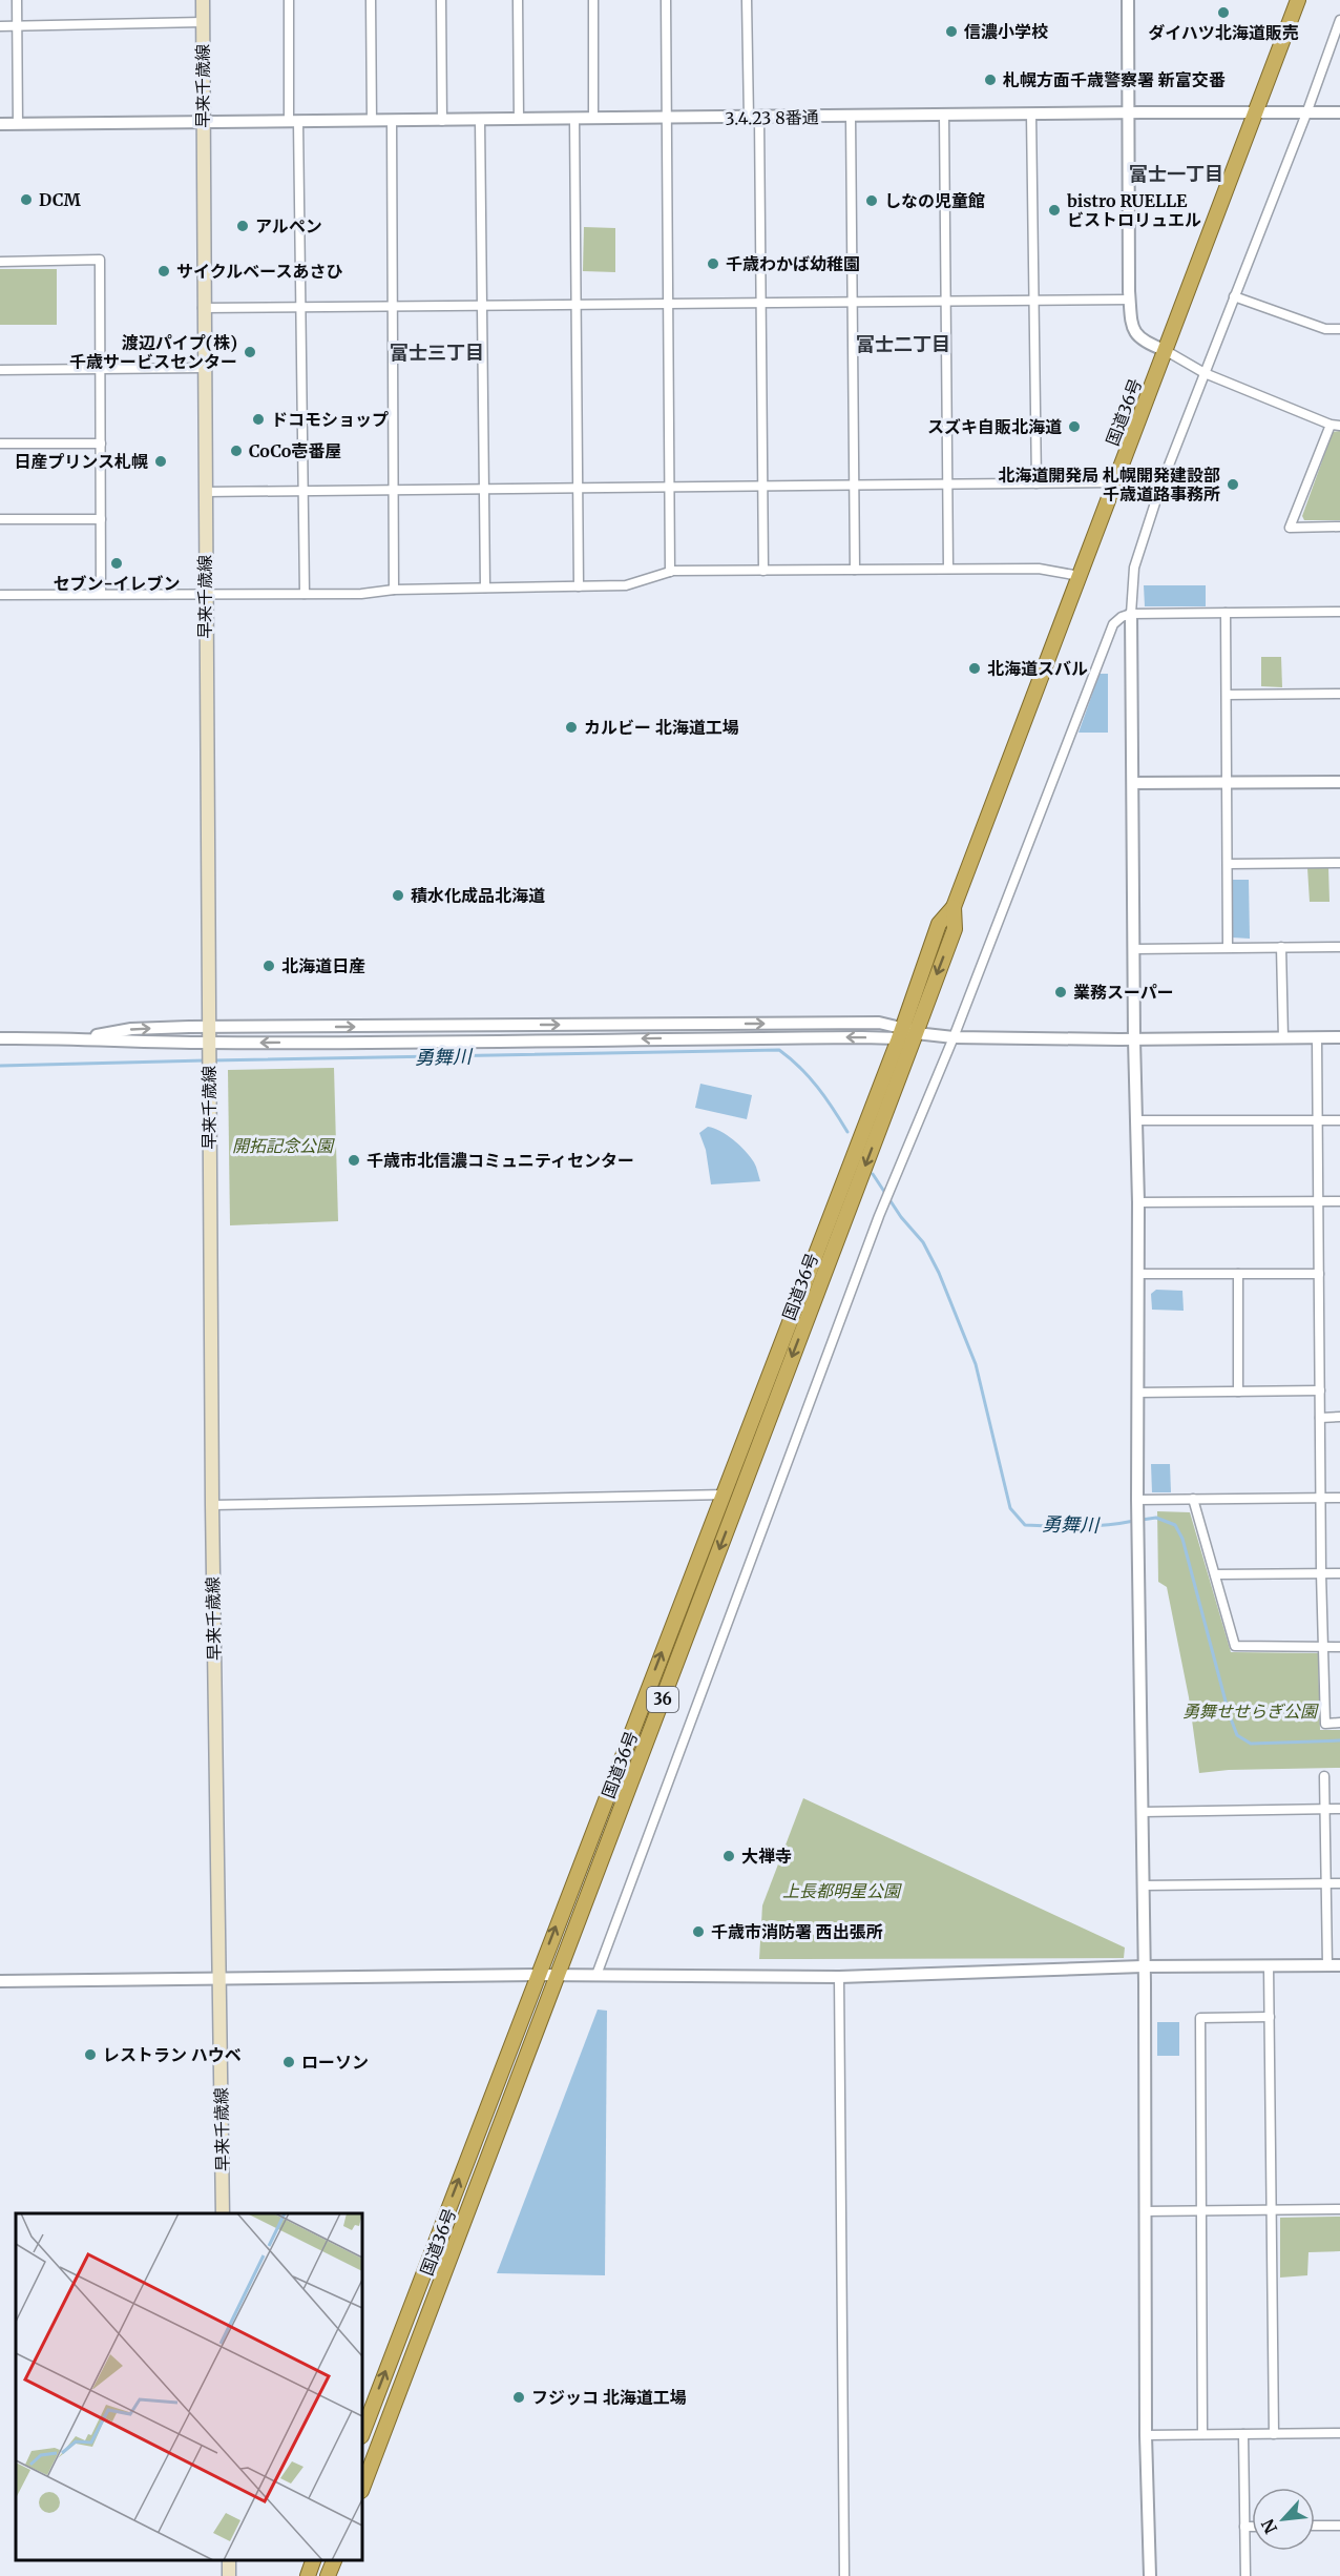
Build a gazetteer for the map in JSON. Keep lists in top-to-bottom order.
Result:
{
  "streets": {
    "highway": ["国道36号", "36"],
    "main road": ["早来千歳線"],
    "street": ["3.4.23 8番通"]
  },
  "crossings": [
    ["早来千歳線", "3.4.23 8番通"],
    ["3.4.23 8番通", "国道36号"]
  ],
  "districts": ["富士一丁目", "富士二丁目", "富士三丁目"],
  "water": ["勇舞川"],
  "parks": ["開拓記念公園", "勇舞せせらぎ公園", "上長都明星公園"],
  "places": [
    "ダイハツ北海道販売",
    "信濃小学校",
    "札幌方面千歳警察署 新富交番",
    "DCM",
    "しなの児童館",
    "bistro RUELLE ビストロリュエル",
    "アルペン",
    "千歳わかば幼稚園",
    "サイクルベースあさひ",
    "渡辺パイプ(株) 千歳サービスセンター",
    "ドコモショップ",
    "スズキ自販北海道",
    "CoCo壱番屋",
    "日産プリンス札幌",
    "北海道開発局 札幌開発建設部 千歳道路事務所",
    "セブン-イレブン",
    "北海道スバル",
    "カルビー 北海道工場",
    "積水化成品北海道",
    "北海道日産",
    "業務スーパー",
    "千歳市北信濃コミュニティセンター",
    "大禅寺",
    "千歳市消防署 西出張所",
    "レストラン ハウベ",
    "ローソン",
    "フジッコ 北海道工場"
  ],
  "north": "bottom left"
}
